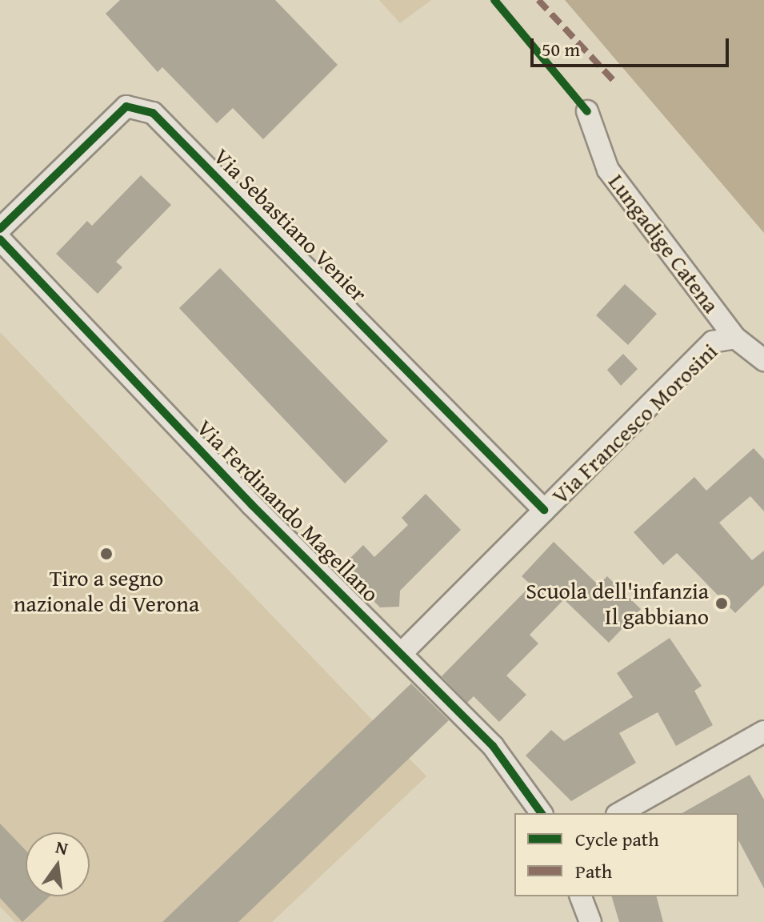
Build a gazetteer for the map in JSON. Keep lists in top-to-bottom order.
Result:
{
  "streets": {
    "street": [
      "Via Sebastiano Venier",
      "Lungadige Catena",
      "Via Francesco Morosini",
      "Via Ferdinando Magellano"
    ]
  },
  "crossings": [
    ["Via Sebastiano Venier", "Via Francesco Morosini"],
    ["Lungadige Catena", "Via Francesco Morosini"],
    ["Via Francesco Morosini", "Via Ferdinando Magellano"]
  ],
  "places": ["Tiro a segno nazionale di Verona", "Scuola dell'infanzia Il gabbiano"],
  "legend": ["Cycle path", "Path"],
  "scale_bar": "50 m",
  "north": "top"
}
